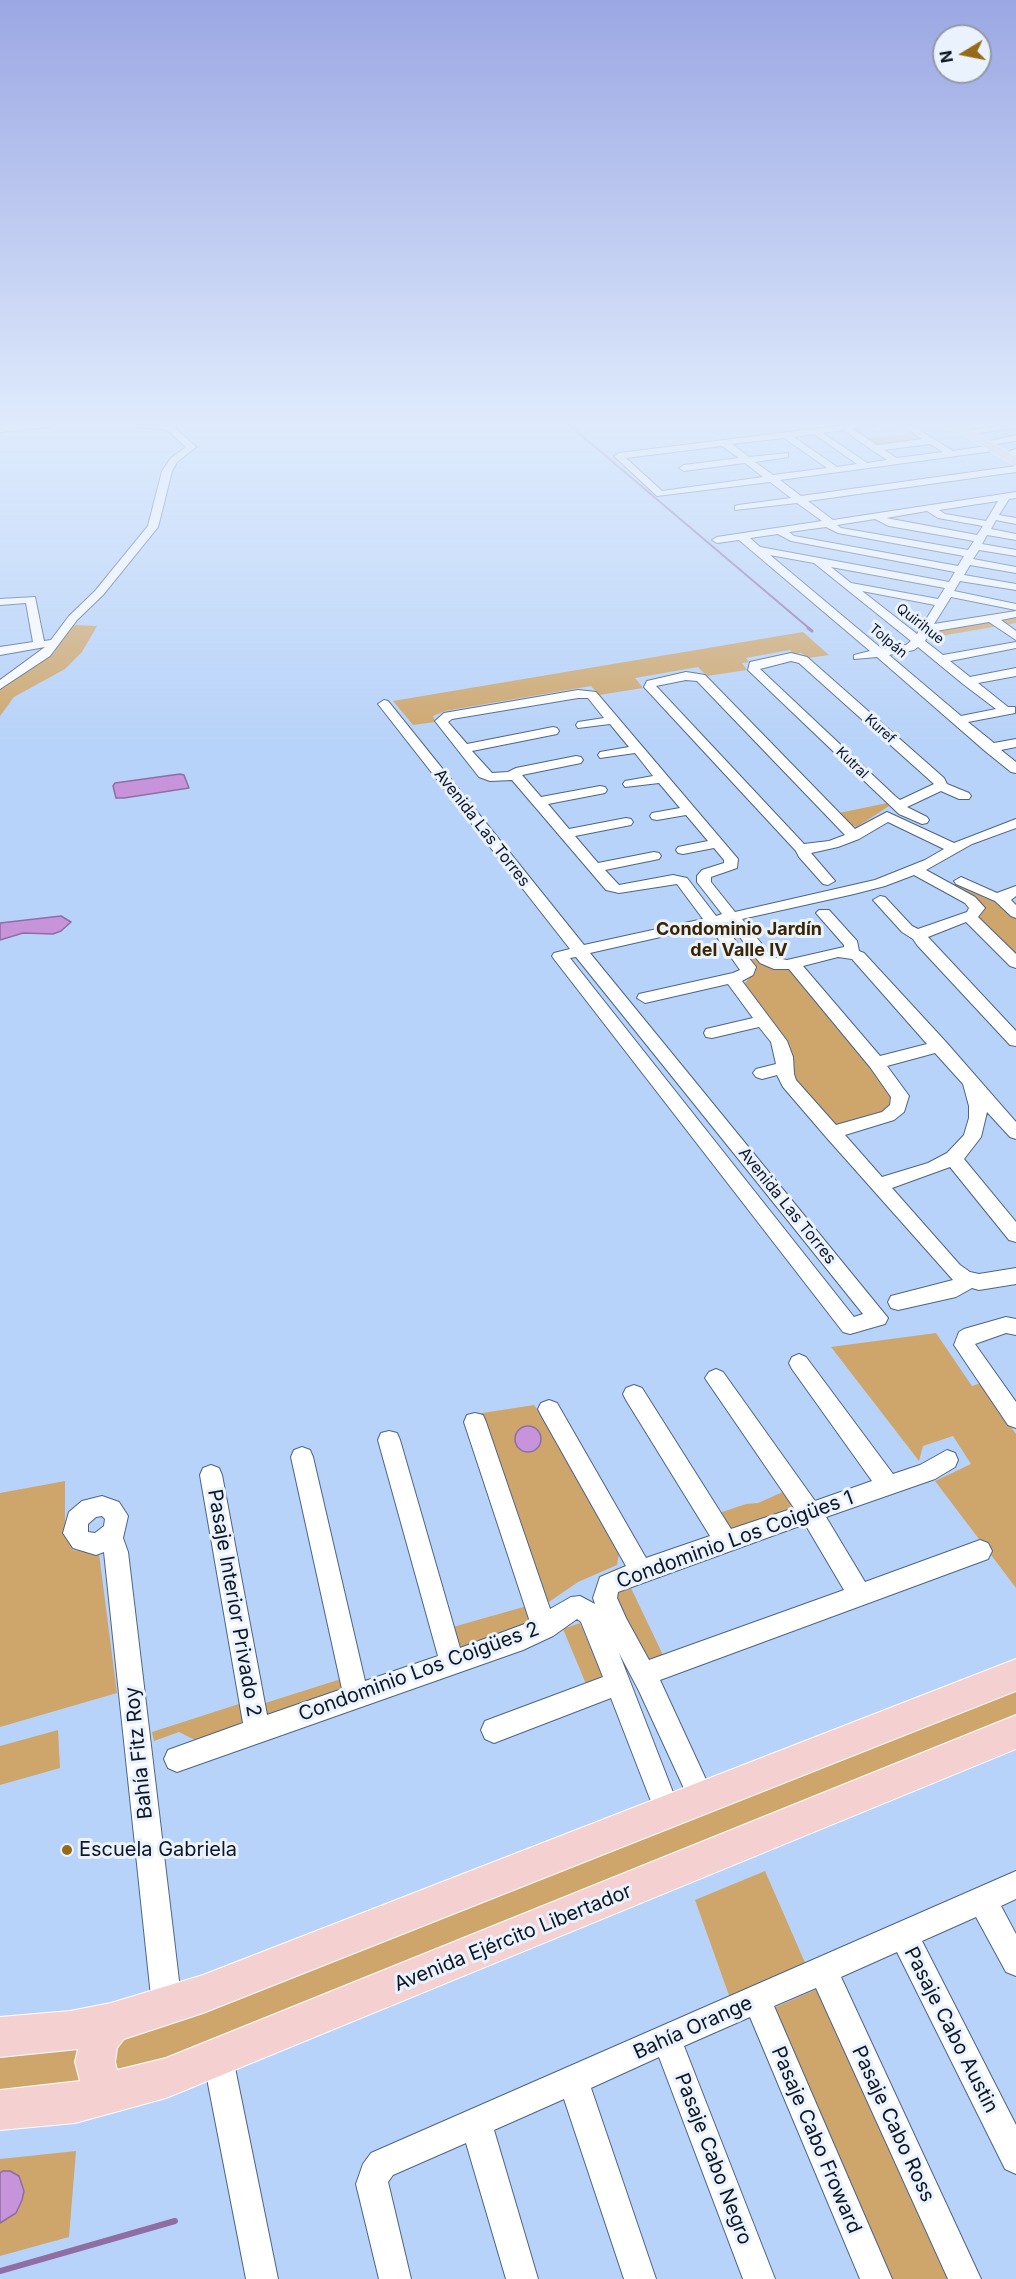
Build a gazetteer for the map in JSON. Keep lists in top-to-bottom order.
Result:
{
  "streets": {
    "main road": ["Avenida Ejército Libertador"],
    "street": [
      "Quirihue",
      "Tolpán",
      "Kuref",
      "Kutral",
      "Avenida Las Torres",
      "Condominio Los Coigües 1",
      "Pasaje Interior Privado 2",
      "Condominio Los Coigües 2",
      "Bahía Fitz Roy",
      "Bahía Orange",
      "Pasaje Cabo Austin",
      "Pasaje Cabo Ross",
      "Pasaje Cabo Froward",
      "Pasaje Cabo Negro"
    ]
  },
  "crossings": [
    ["Kuref", "Kutral"],
    ["Pasaje Interior Privado 2", "Condominio Los Coigües 2"],
    ["Bahía Orange", "Pasaje Cabo Austin"],
    ["Bahía Orange", "Pasaje Cabo Ross"],
    ["Bahía Orange", "Pasaje Cabo Froward"],
    ["Bahía Orange", "Pasaje Cabo Negro"]
  ],
  "districts": ["Condominio Jardín del Valle IV"],
  "places": ["Escuela Gabriela"],
  "north": "left"
}
